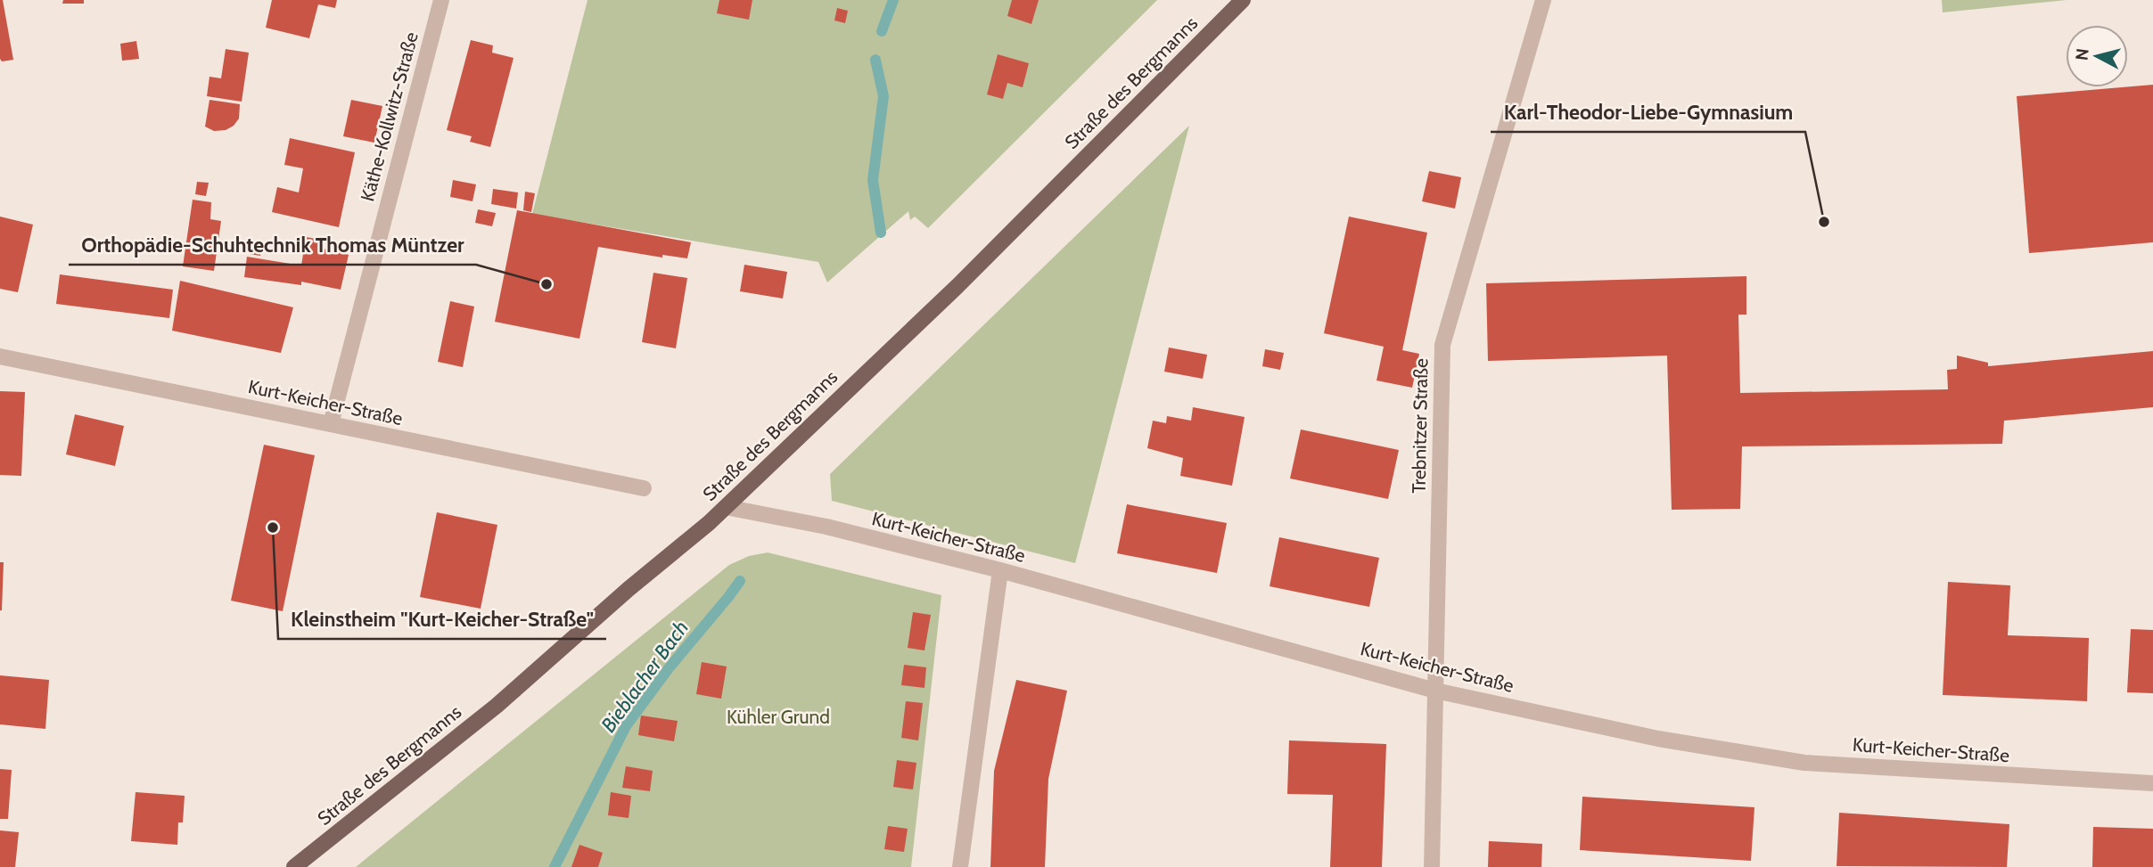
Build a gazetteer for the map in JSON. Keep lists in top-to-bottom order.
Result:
{
  "streets": {
    "main road": ["Straße des Bergmanns"],
    "street": ["Käthe-Kollwitz-Straße", "Kurt-Keicher-Straße", "Trebnitzer Straße"]
  },
  "crossings": [
    ["Straße des Bergmanns", "Kurt-Keicher-Straße"],
    ["Käthe-Kollwitz-Straße", "Kurt-Keicher-Straße"],
    ["Kurt-Keicher-Straße", "Trebnitzer Straße"]
  ],
  "water": ["Bieblacher Bach"],
  "parks": ["Kühler Grund"],
  "places": ["Karl-Theodor-Liebe-Gymnasium", "Orthopädie-Schuhtechnik Thomas Müntzer", "Kleinstheim \"Kurt-Keicher-Straße\""],
  "north": "left"
}
